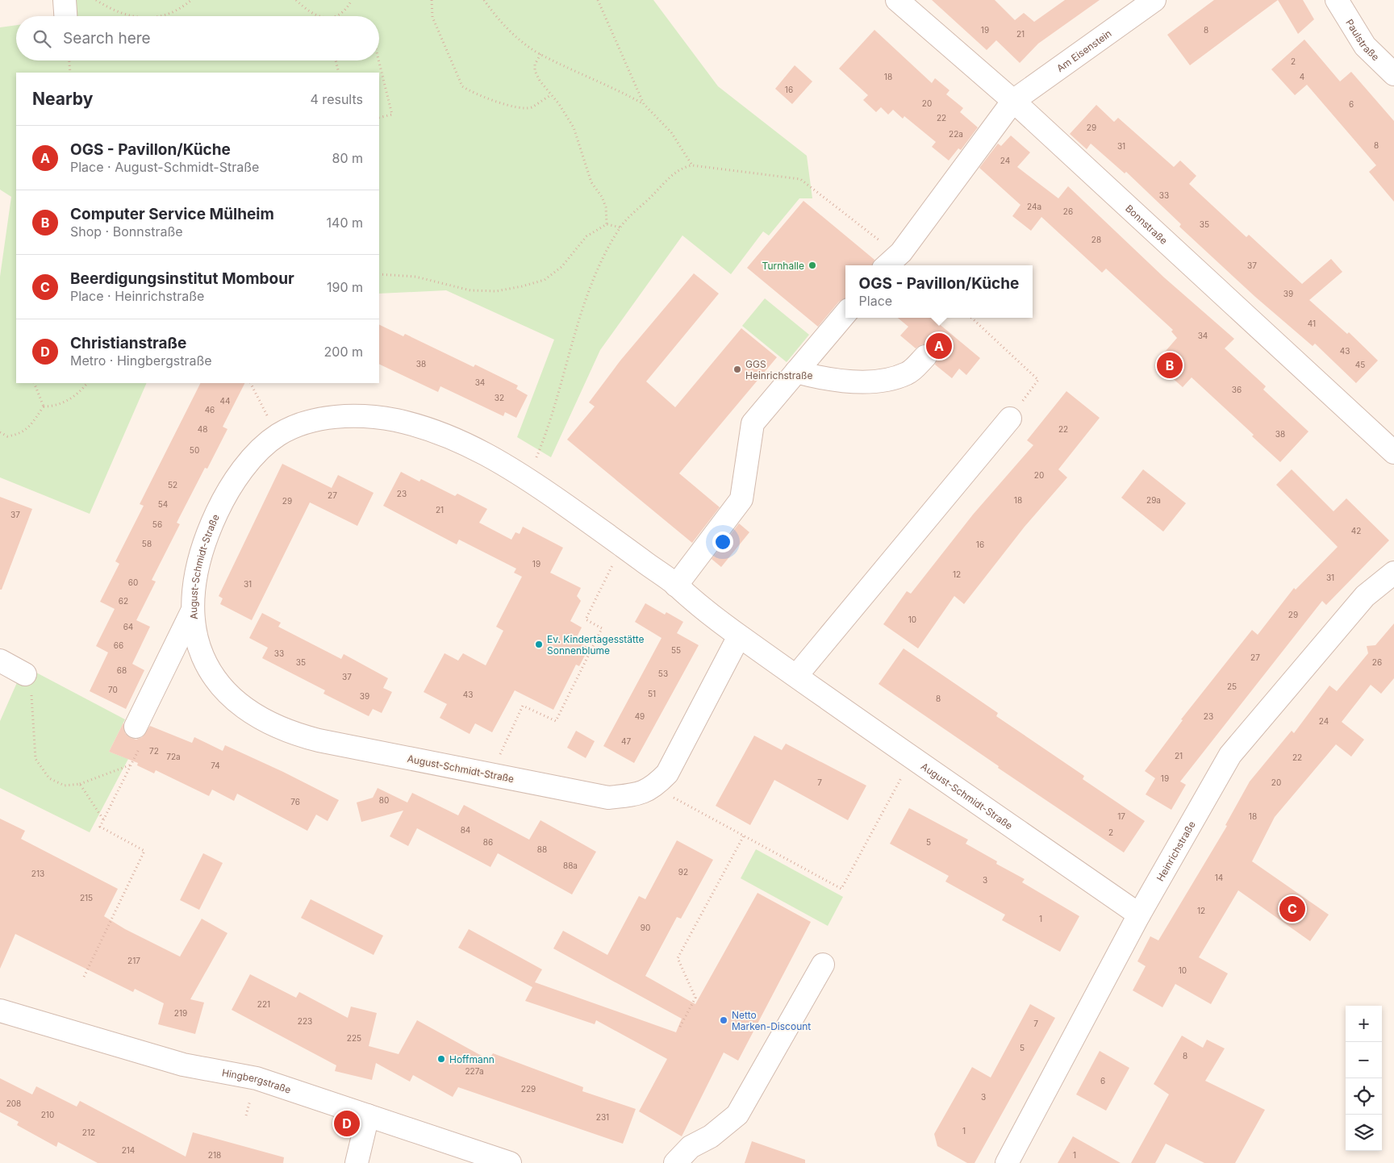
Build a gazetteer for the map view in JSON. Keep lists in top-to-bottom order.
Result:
{
  "streets": {
    "street": [
      "Paulstraße",
      "Am Eisenstein",
      "Bonnstraße",
      "August-Schmidt-Straße",
      "Heinrichstraße",
      "Hingbergstraße"
    ]
  },
  "crossings": [
    ["Am Eisenstein", "Bonnstraße"],
    ["August-Schmidt-Straße", "Heinrichstraße"]
  ],
  "places": [
    "Turnhalle",
    "GGS Heinrichstraße",
    "Ev. Kindertagesstätte Sonnenblume",
    "Netto Marken-Discount",
    "Hoffmann"
  ],
  "house_numbers": [
    "19",
    "8",
    "21",
    "2",
    "18",
    "4",
    "16",
    "20",
    "6",
    "22",
    "29",
    "22a",
    "8",
    "31",
    "24",
    "33",
    "24a",
    "26",
    "35",
    "28",
    "37",
    "39",
    "41",
    "34",
    "43",
    "38",
    "45",
    "34",
    "36",
    "32",
    "44",
    "46",
    "48",
    "22",
    "38",
    "50",
    "20",
    "52",
    "23",
    "27",
    "18",
    "29a",
    "29",
    "54",
    "21",
    "37",
    "56",
    "42",
    "58",
    "16",
    "19",
    "12",
    "31",
    "60",
    "31",
    "62",
    "29",
    "10",
    "64",
    "66",
    "55",
    "33",
    "27",
    "35",
    "26",
    "68",
    "53",
    "37",
    "25",
    "70",
    "51",
    "43",
    "39",
    "8",
    "49",
    "23",
    "24",
    "47",
    "72",
    "21",
    "72a",
    "22",
    "74",
    "19",
    "7",
    "20",
    "80",
    "76",
    "17",
    "18",
    "84",
    "2",
    "86",
    "5",
    "88",
    "88a",
    "92",
    "213",
    "14",
    "3",
    "215",
    "12",
    "1",
    "90",
    "217",
    "10",
    "221",
    "219",
    "223",
    "7",
    "225",
    "5",
    "8",
    "227a",
    "6",
    "229",
    "3",
    "208",
    "210",
    "231",
    "1",
    "212",
    "214",
    "218",
    "1"
  ],
  "page": {
    "search": "Search here",
    "heading": ["Nearby", "4 results"],
    "list": [
      {
        "mark": "A",
        "name": "OGS - Pavillon/Küche",
        "note": "Place · August-Schmidt-Straße",
        "value": "80 m"
      },
      {
        "mark": "B",
        "name": "Computer Service Mülheim",
        "note": "Shop · Bonnstraße",
        "value": "140 m"
      },
      {
        "mark": "C",
        "name": "Beerdigungsinstitut Mombour",
        "note": "Place · Heinrichstraße",
        "value": "190 m"
      },
      {
        "mark": "D",
        "name": "Christianstraße",
        "note": "Metro · Hingbergstraße",
        "value": "200 m"
      }
    ],
    "popup": ["OGS - Pavillon/Küche", "Place"],
    "pins": [
      "A",
      "B",
      "C",
      "D"
    ],
    "map_buttons": ["+", "−"]
  }
}
